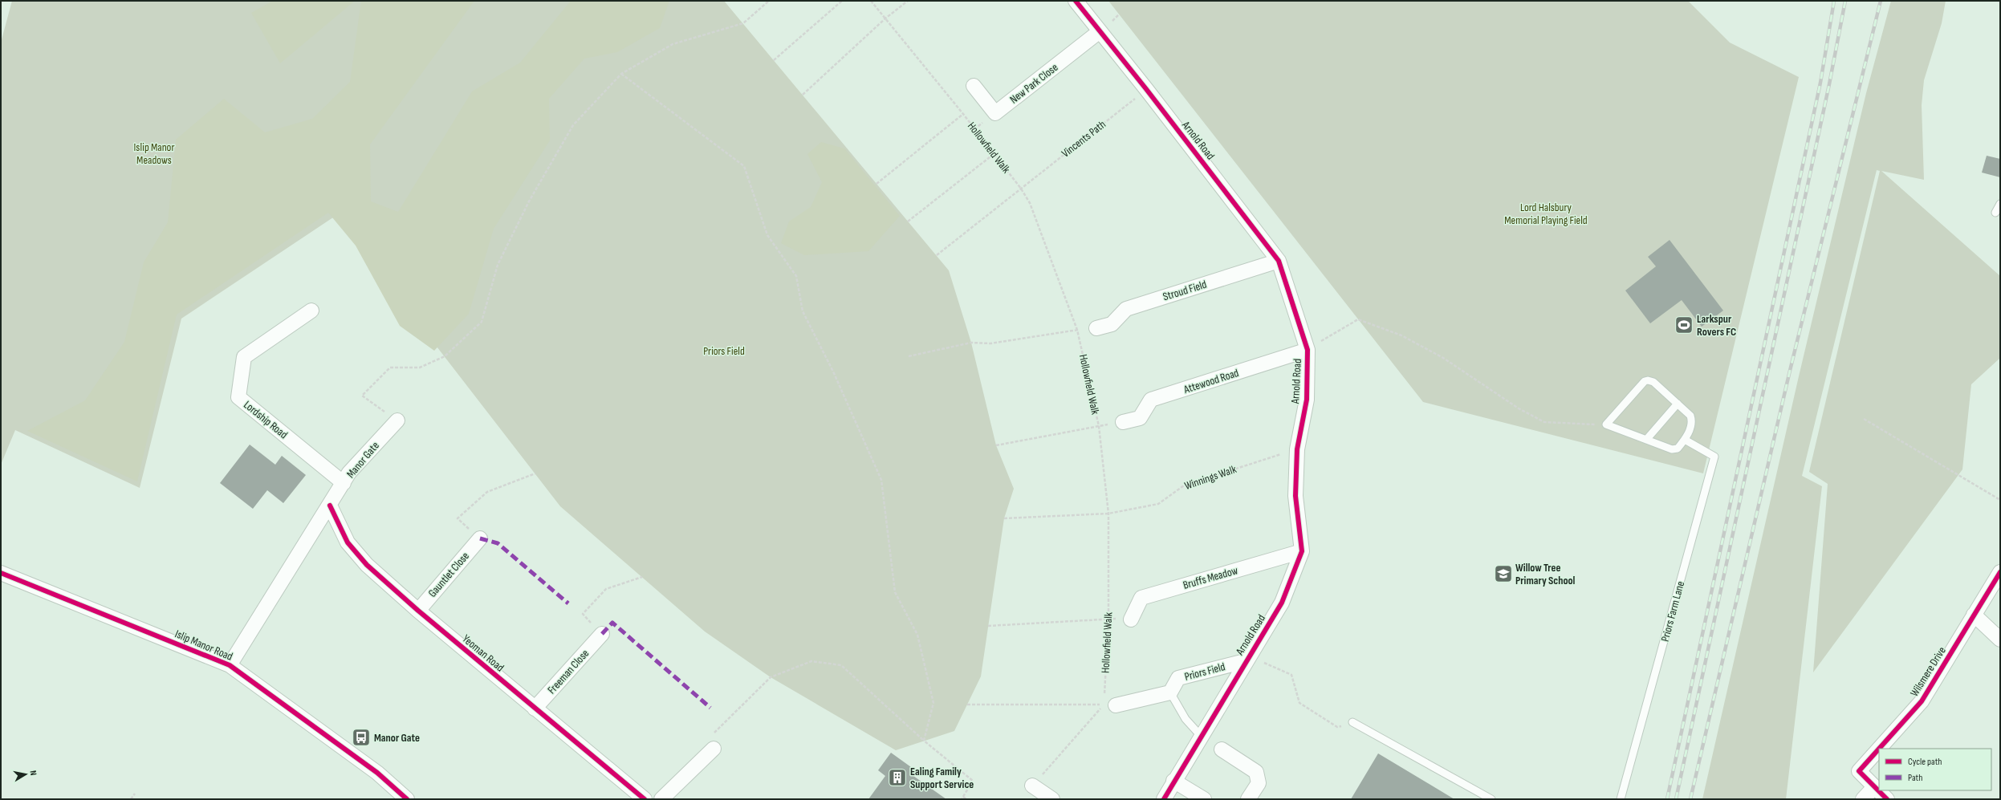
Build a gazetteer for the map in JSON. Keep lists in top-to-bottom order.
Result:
{
  "streets": {
    "street": [
      "New Park Close",
      "Arnold Road",
      "Stroud Field",
      "Attewood Road",
      "Lordship Road",
      "Manor Gate",
      "Gauntlet Close",
      "Bruffs Meadow",
      "Islip Manor Road",
      "Yeoman Road",
      "Freeman Close",
      "Priors Field",
      "Wilsmere Drive"
    ],
    "lane": ["Priors Farm Lane"],
    "path": ["Vincents Path", "Hollowfield Walk", "Winnings Walk"]
  },
  "crossings": [
    ["New Park Close", "Arnold Road"],
    ["Vincents Path", "Arnold Road"],
    ["Vincents Path", "Hollowfield Walk"],
    ["Arnold Road", "Stroud Field"],
    ["Arnold Road", "Attewood Road"],
    ["Arnold Road", "Winnings Walk"],
    ["Arnold Road", "Bruffs Meadow"],
    ["Arnold Road", "Priors Field"],
    ["Hollowfield Walk", "Winnings Walk"],
    ["Lordship Road", "Manor Gate"],
    ["Manor Gate", "Islip Manor Road"],
    ["Manor Gate", "Yeoman Road"],
    ["Gauntlet Close", "Yeoman Road"],
    ["Yeoman Road", "Freeman Close"]
  ],
  "parks": ["Islip Manor Meadows", "Lord Halsbury Memorial Playing Field", "Priors Field"],
  "places": {
    "sports": ["Larkspur Rovers FC"],
    "school or university": ["Willow Tree Primary School"],
    "bus stop": ["Manor Gate"],
    "building": ["Ealing Family Support Service"]
  },
  "legend": ["Cycle path", "Path"],
  "north": "right"
}
